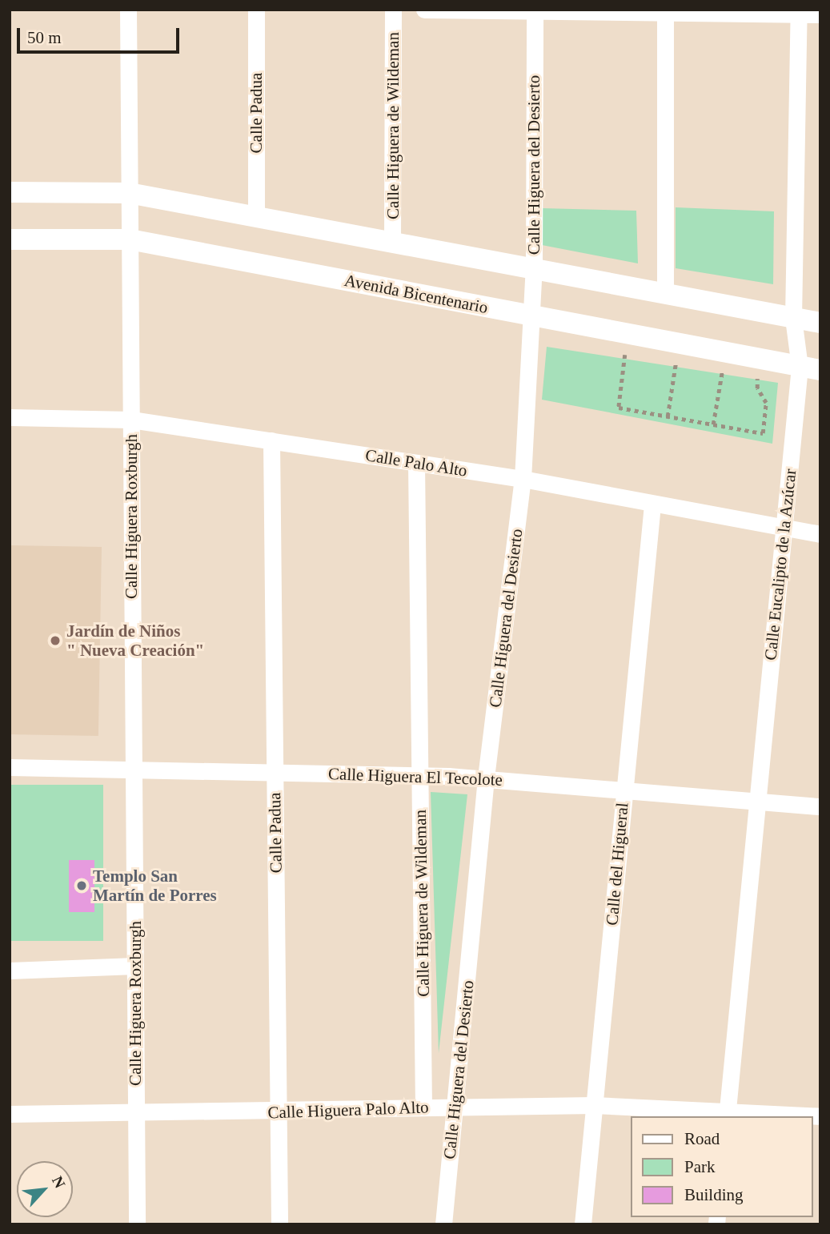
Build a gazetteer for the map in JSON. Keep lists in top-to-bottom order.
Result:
{
  "streets": {
    "street": [
      "Calle Padua",
      "Calle Higuera de Wildeman",
      "Calle Higuera del Desierto",
      "Avenida Bicentenario",
      "Calle Palo Alto",
      "Calle Higuera Roxburgh",
      "Calle Eucalipto de la Azúcar",
      "Calle Higuera El Tecolote",
      "Calle del Higueral",
      "Calle Higuera Palo Alto"
    ]
  },
  "crossings": [
    ["Calle Padua", "Calle Palo Alto"],
    ["Calle Padua", "Calle Higuera El Tecolote"],
    ["Calle Padua", "Calle Higuera Palo Alto"],
    ["Calle Higuera de Wildeman", "Calle Palo Alto"],
    ["Calle Higuera de Wildeman", "Calle Higuera El Tecolote"],
    ["Calle Higuera de Wildeman", "Calle Higuera Palo Alto"],
    ["Calle Higuera del Desierto", "Avenida Bicentenario"],
    ["Calle Higuera del Desierto", "Calle Palo Alto"],
    ["Calle Higuera del Desierto", "Calle Higuera El Tecolote"],
    ["Calle Higuera del Desierto", "Calle Higuera Palo Alto"],
    ["Avenida Bicentenario", "Calle Higuera Roxburgh"],
    ["Avenida Bicentenario", "Calle Eucalipto de la Azúcar"],
    ["Calle Palo Alto", "Calle Higuera Roxburgh"],
    ["Calle Palo Alto", "Calle Eucalipto de la Azúcar"],
    ["Calle Palo Alto", "Calle del Higueral"],
    ["Calle Higuera Roxburgh", "Calle Higuera El Tecolote"],
    ["Calle Higuera Roxburgh", "Calle Higuera Palo Alto"],
    ["Calle Eucalipto de la Azúcar", "Calle Higuera El Tecolote"],
    ["Calle Eucalipto de la Azúcar", "Calle Higuera Palo Alto"],
    ["Calle Higuera El Tecolote", "Calle del Higueral"],
    ["Calle del Higueral", "Calle Higuera Palo Alto"]
  ],
  "places": ["Jardín de Niños \" Nueva Creación\"", "Templo San Martín de Porres"],
  "legend": ["Road", "Park", "Building"],
  "scale_bar": "50 m",
  "north": "top right"
}
